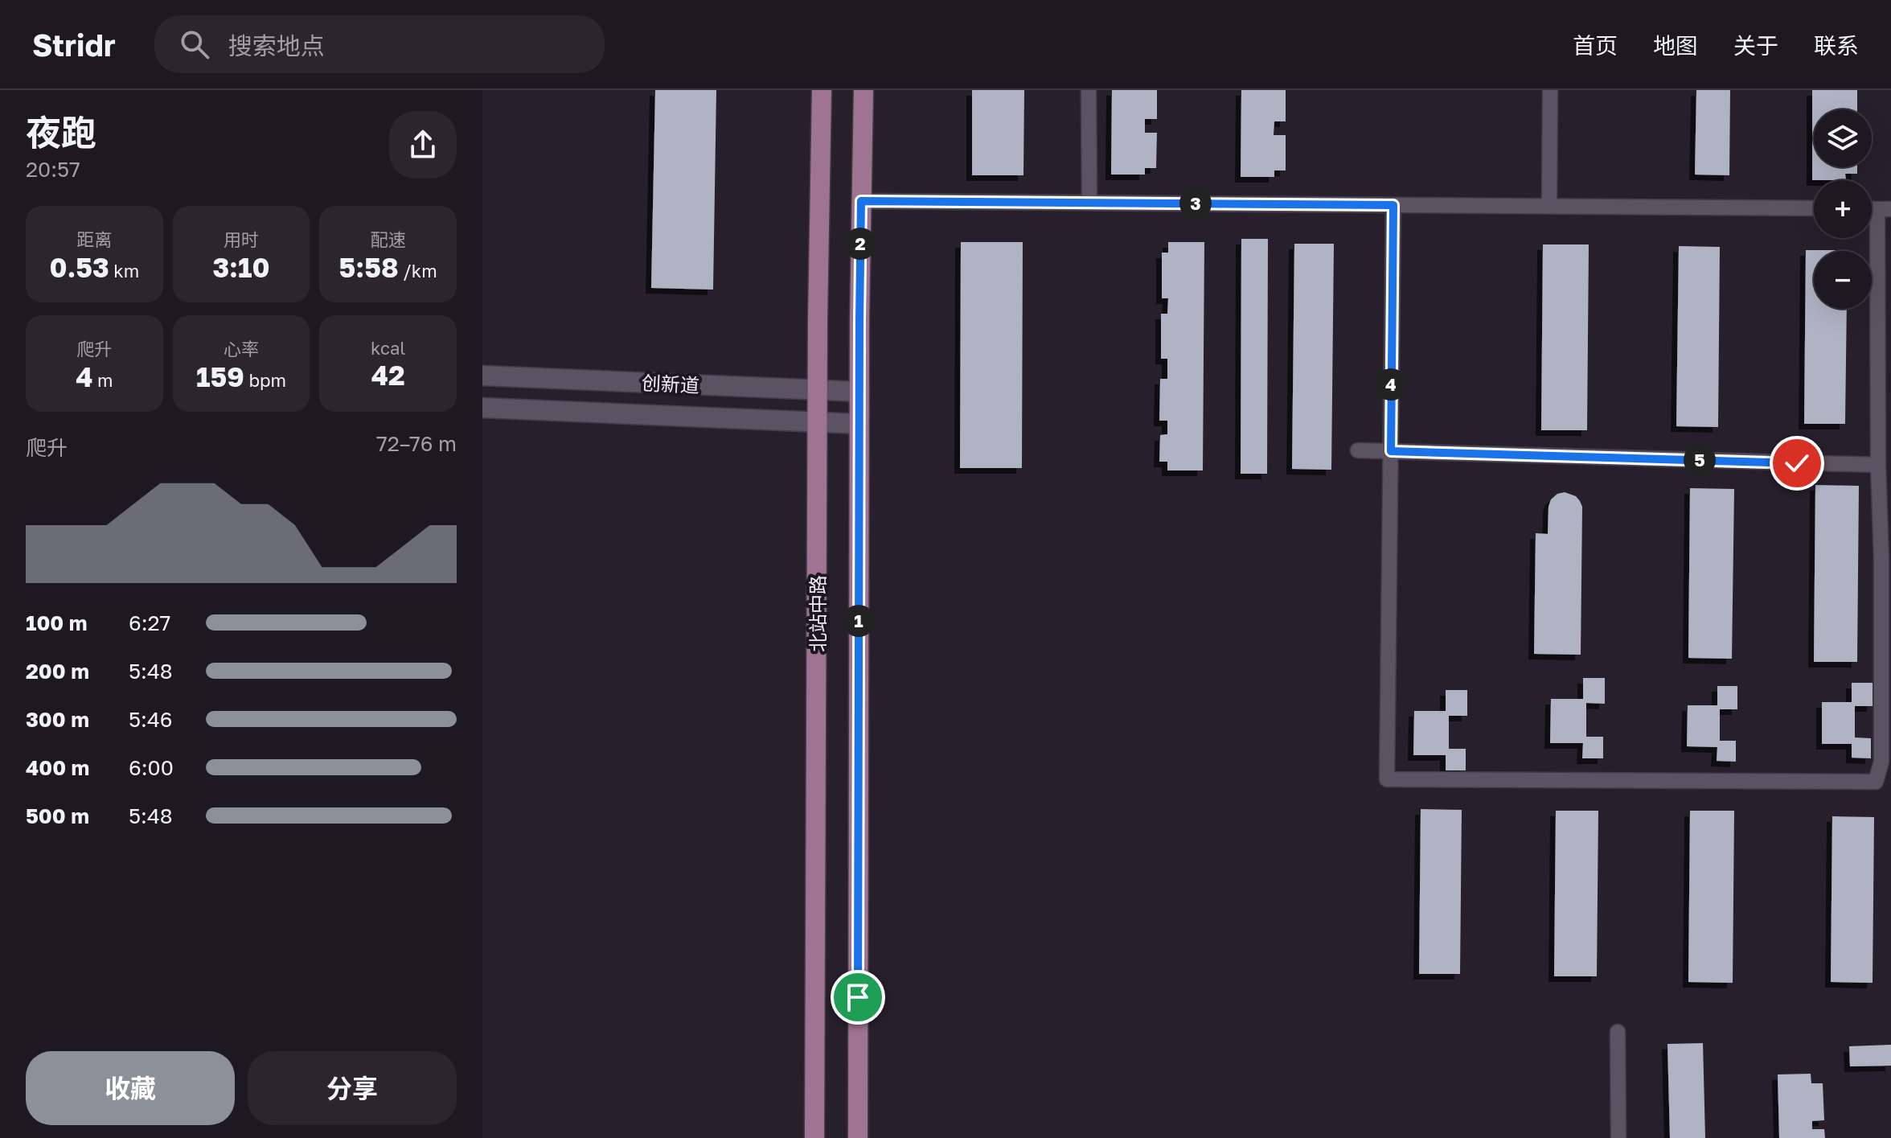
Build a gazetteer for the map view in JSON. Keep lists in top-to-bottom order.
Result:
{
  "streets": {
    "main road": ["北站中路"],
    "street": ["创新道"]
  },
  "crossings": [
    ["创新道", "北站中路"]
  ],
  "page": {
    "header": "Stridr",
    "search": "搜索地点",
    "nav": [
      "首页",
      "地图",
      "关于",
      "联系"
    ],
    "heading": ["夜跑", "20:57"],
    "map_buttons": ["+", "−"],
    "pins": [
      "3",
      "2",
      "4",
      "5",
      "1"
    ],
    "stats": [
      ["距离", "0.53 km"],
      ["用时", "3:10"],
      ["配速", "5:58 /km"],
      ["爬升", "4 m"],
      ["心率", "159 bpm"],
      ["kcal", "42"]
    ],
    "chart": ["爬升", "72–76 m"],
    "list": [
      {
        "name": "100 m",
        "note": "6:27"
      },
      {
        "name": "200 m",
        "note": "5:48"
      },
      {
        "name": "300 m",
        "note": "5:46"
      },
      {
        "name": "400 m",
        "note": "6:00"
      },
      {
        "name": "500 m",
        "note": "5:48"
      }
    ],
    "buttons": ["收藏", "分享"]
  }
}
